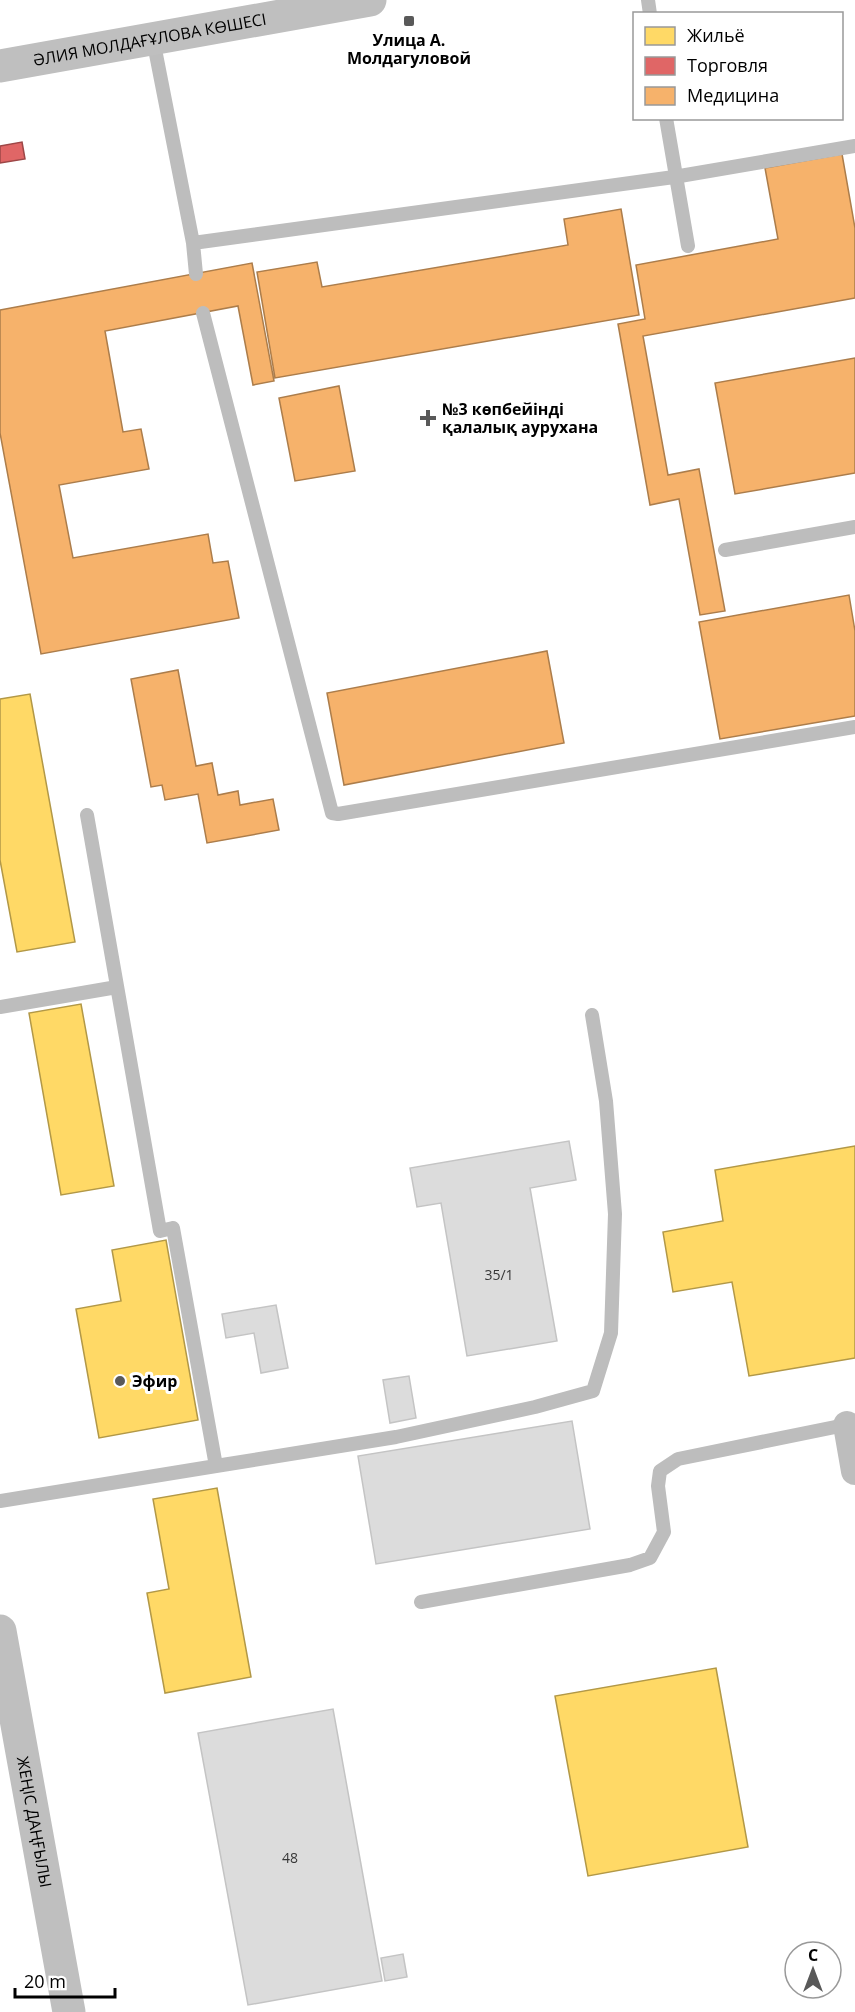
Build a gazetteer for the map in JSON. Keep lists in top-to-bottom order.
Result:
{
  "streets": {
    "street": ["ӘЛИЯ МОЛДАҒҰЛОВА КӨШЕСІ", "ЖЕҢІС ДАҢҒЫЛЫ"]
  },
  "places": {
    "transit": ["Улица А. Молдагуловой"],
    "health": ["№3 көпбейінді қалалық аурухана"],
    "other": ["Эфир"]
  },
  "house_numbers": ["35/1", "48"],
  "legend": ["Жильё", "Торговля", "Медицина"],
  "scale_bar": "20 m",
  "north": "top"
}
